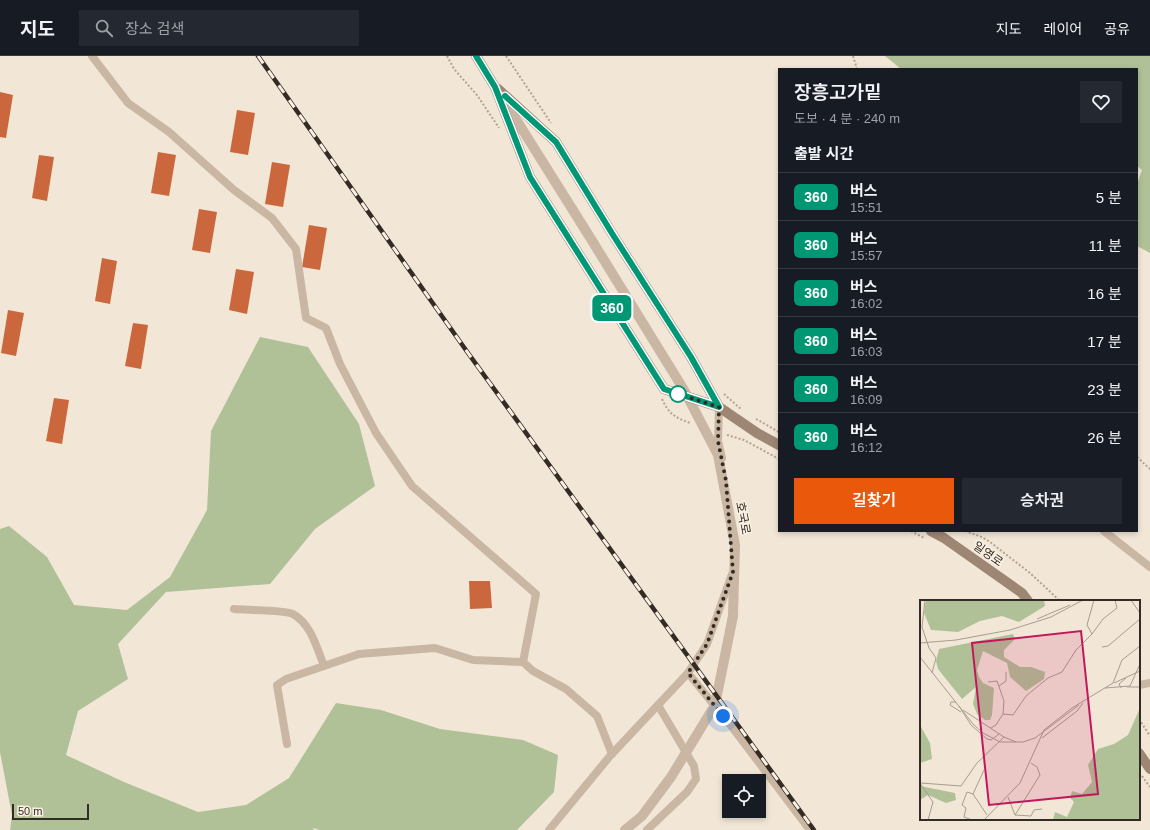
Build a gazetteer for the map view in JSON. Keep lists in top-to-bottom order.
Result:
{
  "streets": {
    "main road": ["호국로", "일영로"]
  },
  "lines": ["bus line 360"],
  "scale_bar": "50 m",
  "page": {
    "header": "지도",
    "search": "장소 검색",
    "nav": ["지도", "레이어", "공유"],
    "on_map": "360",
    "heading": [
      ["장흥고가밑", "도보 · 4 분 · 240 m"],
      "출발 시간"
    ],
    "list": [
      {
        "mark": "360",
        "name": "버스",
        "note": "15:51",
        "value": "5 분"
      },
      {
        "mark": "360",
        "name": "버스",
        "note": "15:57",
        "value": "11 분"
      },
      {
        "mark": "360",
        "name": "버스",
        "note": "16:02",
        "value": "16 분"
      },
      {
        "mark": "360",
        "name": "버스",
        "note": "16:03",
        "value": "17 분"
      },
      {
        "mark": "360",
        "name": "버스",
        "note": "16:09",
        "value": "23 분"
      },
      {
        "mark": "360",
        "name": "버스",
        "note": "16:12",
        "value": "26 분"
      }
    ],
    "buttons": ["길찾기", "승차권"],
    "scale": "50 m"
  }
}
